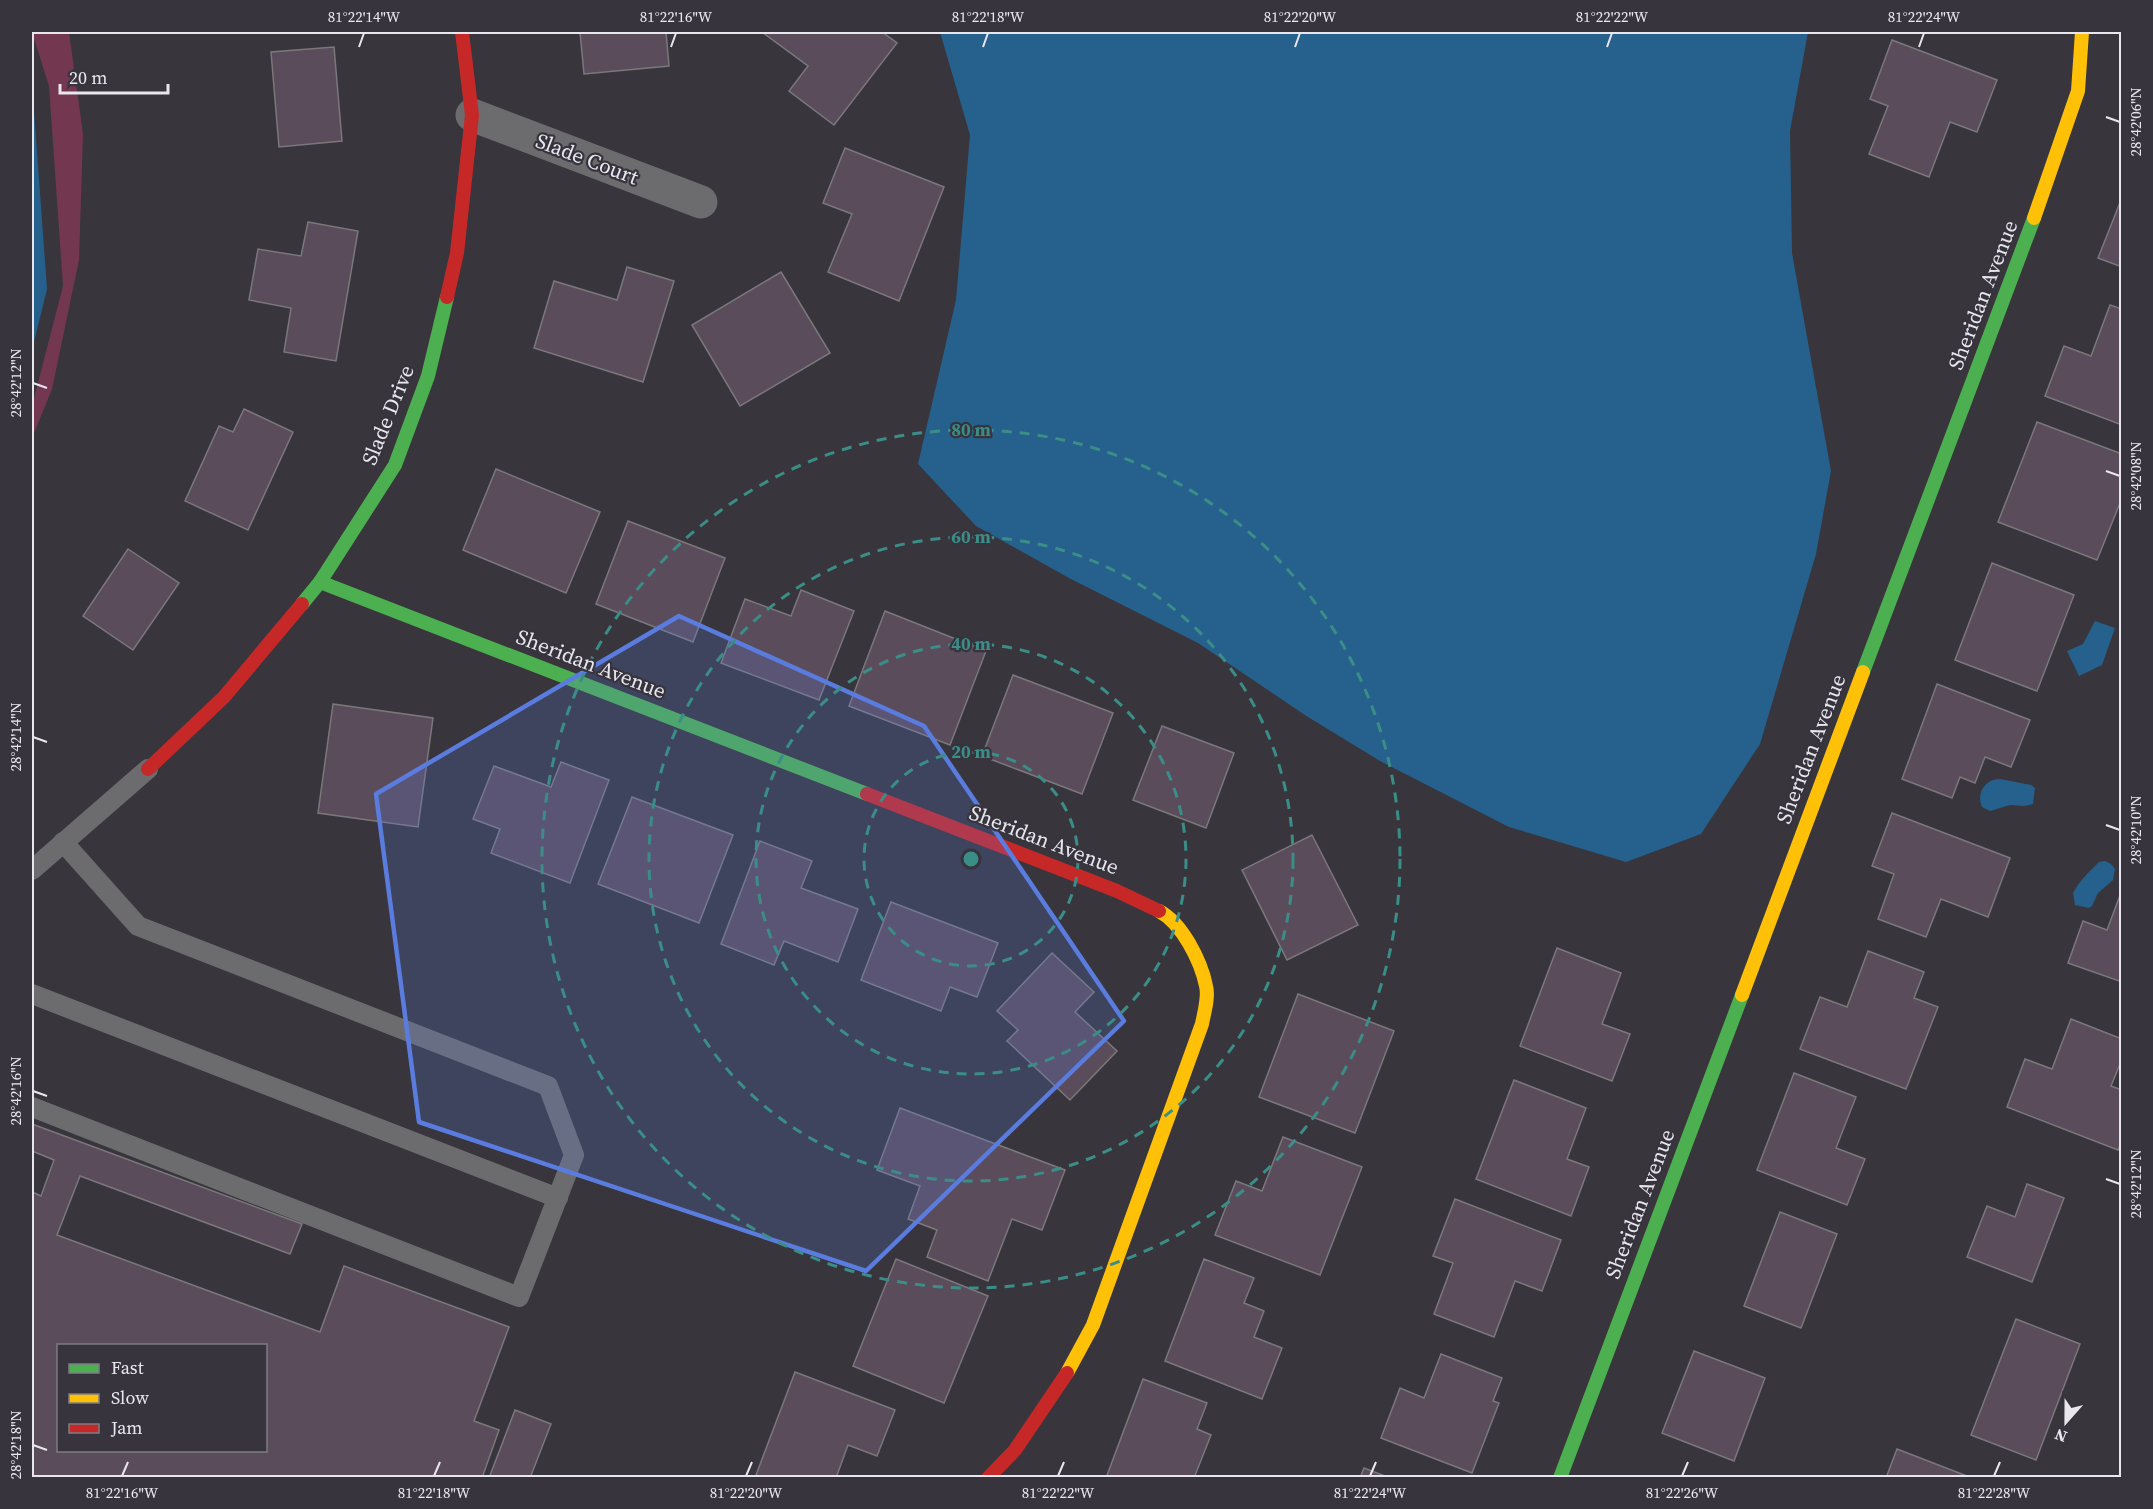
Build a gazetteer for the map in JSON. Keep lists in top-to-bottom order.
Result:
{
  "streets": {
    "street": ["Slade Court", "Sheridan Avenue", "Slade Drive"]
  },
  "crossings": [
    ["Slade Court", "Slade Drive"],
    ["Sheridan Avenue", "Slade Drive"]
  ],
  "legend": ["Fast", "Slow", "Jam"],
  "scale_bar": "20 m",
  "north": "bottom",
  "coordinates": [
    "81°22'14\"W",
    "81°22'16\"W",
    "81°22'18\"W",
    "81°22'20\"W",
    "81°22'22\"W",
    "81°22'24\"W",
    "28°42'06\"N",
    "28°42'12\"N",
    "28°42'08\"N",
    "28°42'14\"N",
    "28°42'10\"N",
    "28°42'16\"N",
    "28°42'18\"N",
    "81°22'26\"W",
    "81°22'28\"W"
  ],
  "rings": [
    "80 m",
    "60 m",
    "40 m",
    "20 m"
  ]
}
